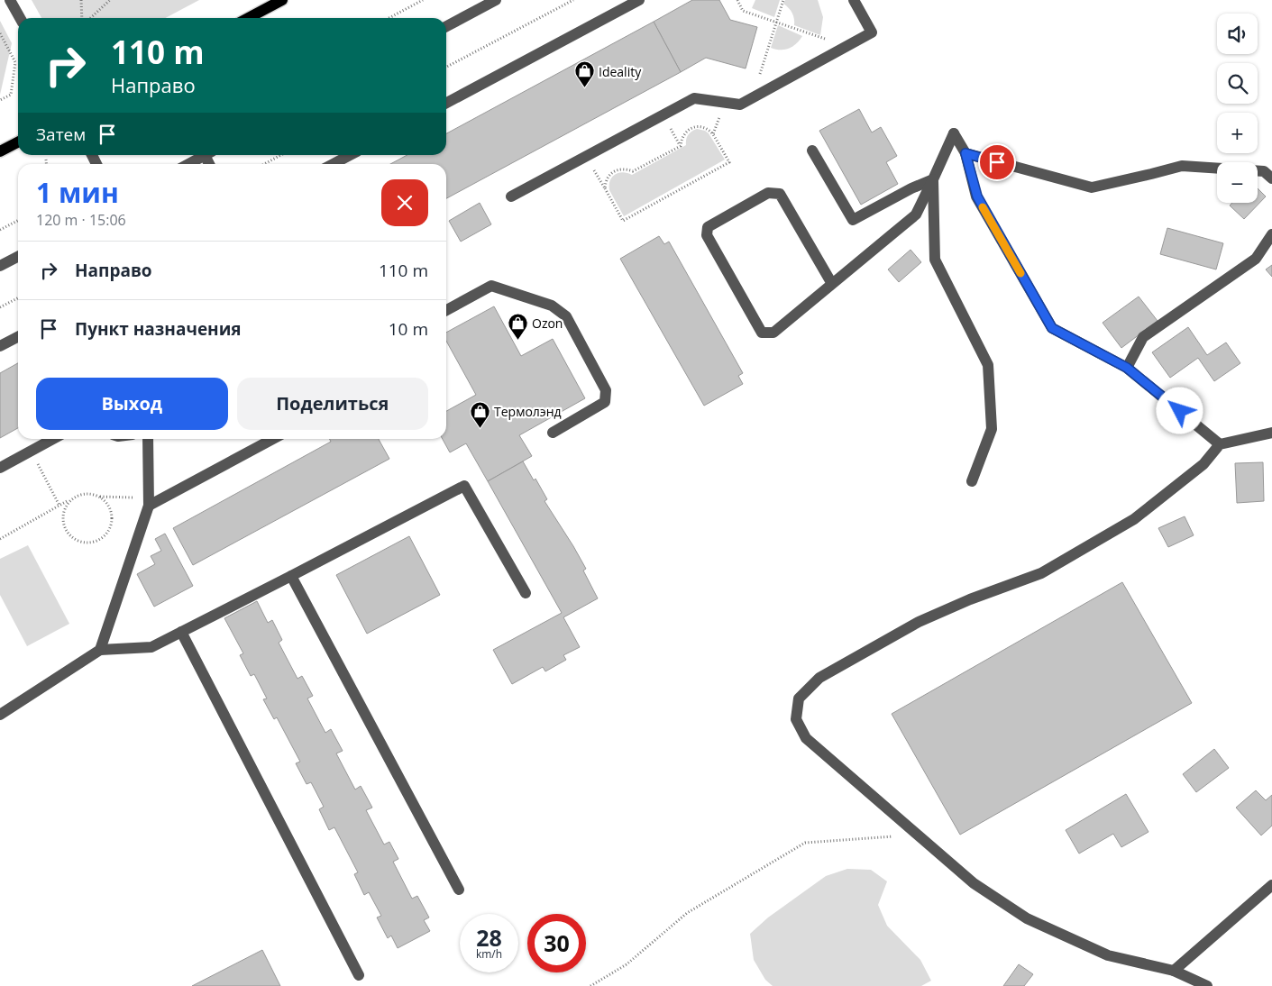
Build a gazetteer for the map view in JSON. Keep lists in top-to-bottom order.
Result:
{
  "places": {
    "shop": ["Ideality", "Ozon", "Термолэнд"]
  },
  "page": {
    "map_buttons": ["+", "−"],
    "turn": ["110 m", "Направо"],
    "then": "Затем",
    "heading": ["1 мин", "120 m · 15:06"],
    "list": [
      {
        "name": "Направо",
        "value": "110 m"
      },
      {
        "name": "Пункт назначения",
        "value": "10 m"
      }
    ],
    "buttons": ["Выход", "Поделиться"],
    "speed": "28 km/h",
    "limit": "30"
  }
}
